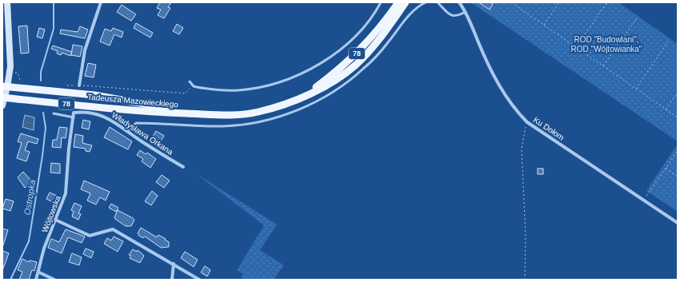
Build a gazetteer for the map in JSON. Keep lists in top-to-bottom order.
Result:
{
  "streets": {
    "main road": ["78", "Tadeusza Mazowieckiego"],
    "street": ["Ku Dołom", "Władysława Orkana", "Wójtowska"]
  },
  "crossings": [
    ["Władysława Orkana", "Wójtowska"]
  ],
  "water": ["Ostropka"],
  "parks": ["ROD \"Budowlani\", ROD \"Wójtowianka\""]
}
